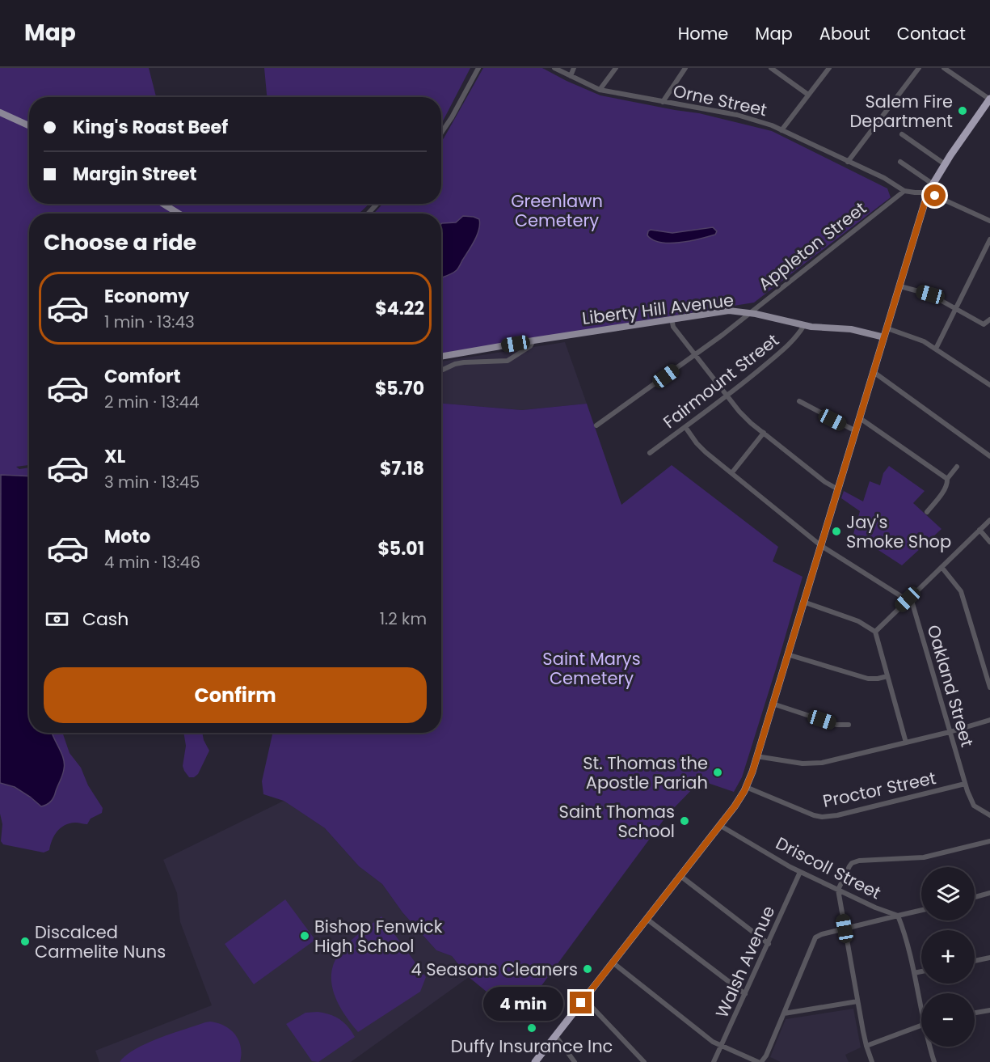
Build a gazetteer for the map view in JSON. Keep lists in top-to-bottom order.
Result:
{
  "streets": {
    "main road": ["Liberty Hill Avenue"],
    "street": [
      "Orne Street",
      "Appleton Street",
      "Fairmount Street",
      "Oakland Street",
      "Proctor Street",
      "Driscoll Street",
      "Walsh Avenue"
    ]
  },
  "crossings": [
    ["Orne Street", "Appleton Street"],
    ["Appleton Street", "Liberty Hill Avenue"],
    ["Liberty Hill Avenue", "Fairmount Street"],
    ["Oakland Street", "Proctor Street"],
    ["Driscoll Street", "Walsh Avenue"]
  ],
  "parks": ["Greenlawn Cemetery", "Saint Marys Cemetery"],
  "places": [
    "Salem Fire Department",
    "Jay's Smoke Shop",
    "St. Thomas the Apostle Pariah",
    "Saint Thomas School",
    "Bishop Fenwick High School",
    "Discalced Carmelite Nuns",
    "4 Seasons Cleaners",
    "Duffy Insurance Inc"
  ],
  "page": {
    "header": "Map",
    "nav": [
      "Home",
      "Map",
      "About",
      "Contact"
    ],
    "banner": ["King's Roast Beef", "Margin Street"],
    "heading": "Choose a ride",
    "list": [
      {
        "name": "Economy",
        "note": "1 min · 13:43",
        "value": "$4.22"
      },
      {
        "name": "Comfort",
        "note": "2 min · 13:44",
        "value": "$5.70"
      },
      {
        "name": "XL",
        "note": "3 min · 13:45",
        "value": "$7.18"
      },
      {
        "name": "Moto",
        "note": "4 min · 13:46",
        "value": "$5.01"
      }
    ],
    "pay": ["Cash", "1.2 km"],
    "buttons": "Confirm",
    "map_buttons": ["+", "−"],
    "bubble": "4 min"
  }
}
